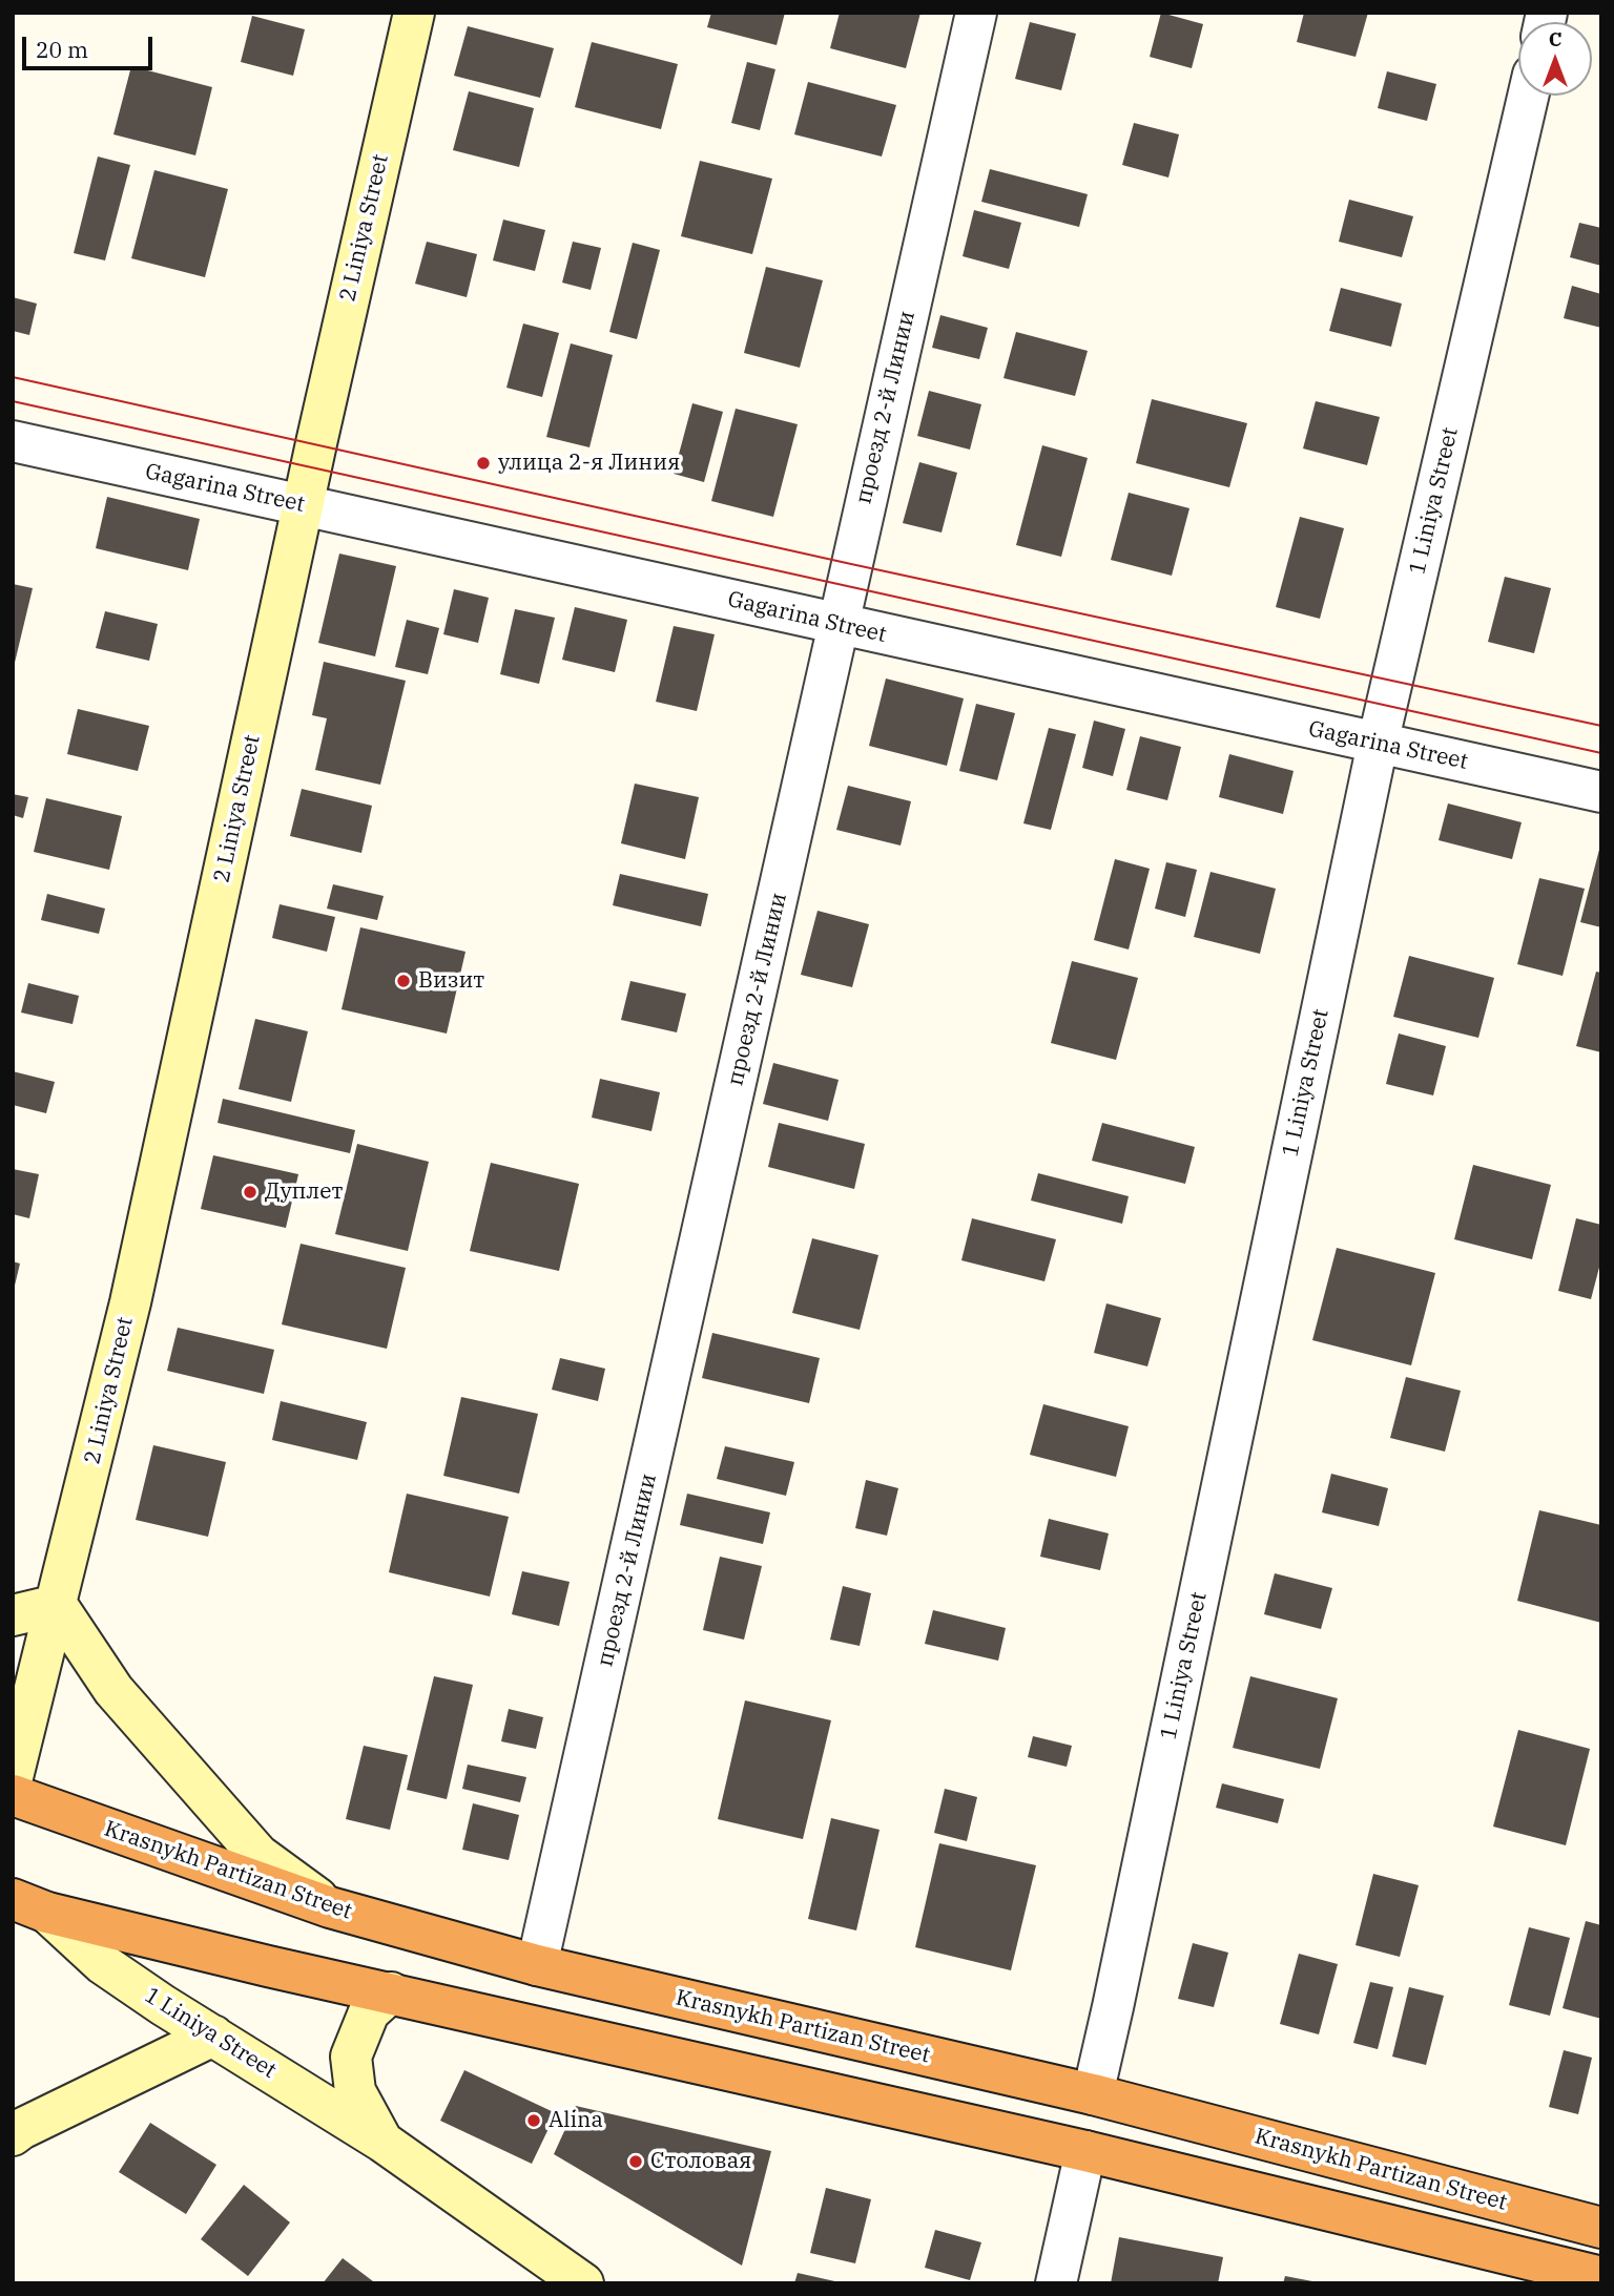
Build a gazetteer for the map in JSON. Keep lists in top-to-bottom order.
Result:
{
  "streets": {
    "highway": ["Krasnykh Partizan Street"],
    "street": [
      "2 Liniya Street",
      "проезд 2-й Линии",
      "Gagarina Street",
      "1 Liniya Street"
    ]
  },
  "crossings": [
    ["2 Liniya Street", "Gagarina Street"],
    ["проезд 2-й Линии", "Gagarina Street"],
    ["проезд 2-й Линии", "Krasnykh Partizan Street"],
    ["Gagarina Street", "1 Liniya Street"],
    ["1 Liniya Street", "Krasnykh Partizan Street"]
  ],
  "places": [
    "улица 2-я Линия",
    "Визит",
    "Дуплет",
    "Alina",
    "Столовая"
  ],
  "scale_bar": "20 m",
  "north": "top"
}
